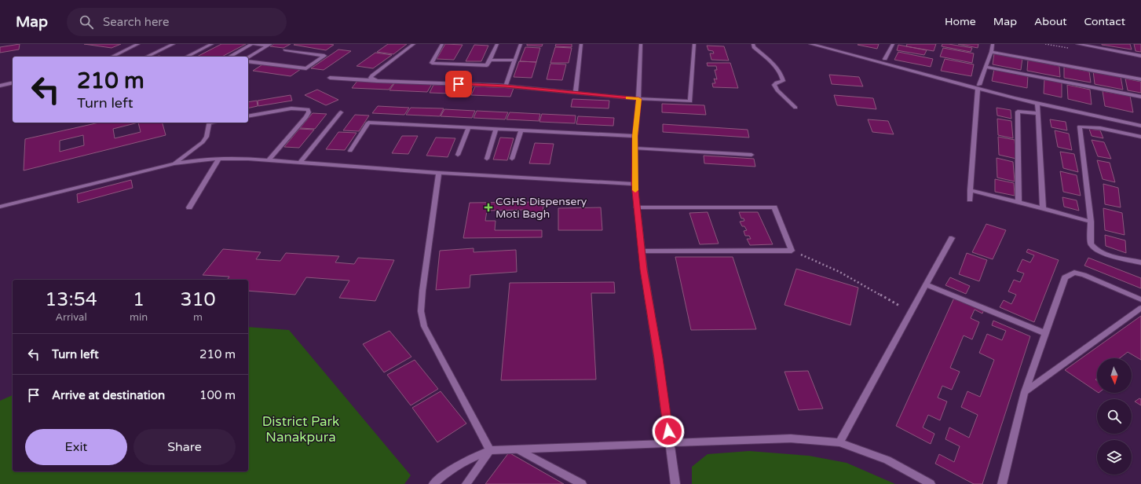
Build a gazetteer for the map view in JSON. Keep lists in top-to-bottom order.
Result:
{
  "parks": ["District Park Nanakpura"],
  "places": {
    "health": ["CGHS Dispensery Moti Bagh"]
  },
  "north": "bottom",
  "page": {
    "header": "Map",
    "search": "Search here",
    "nav": [
      "Home",
      "Map",
      "About",
      "Contact"
    ],
    "turn": ["210 m", "Turn left"],
    "eta": [
      "13:54",
      "Arrival",
      "1",
      "min",
      "310",
      "m"
    ],
    "list": [
      {
        "name": "Turn left",
        "value": "210 m"
      },
      {
        "name": "Arrive at destination",
        "value": "100 m"
      }
    ],
    "buttons": ["Exit", "Share"]
  }
}
